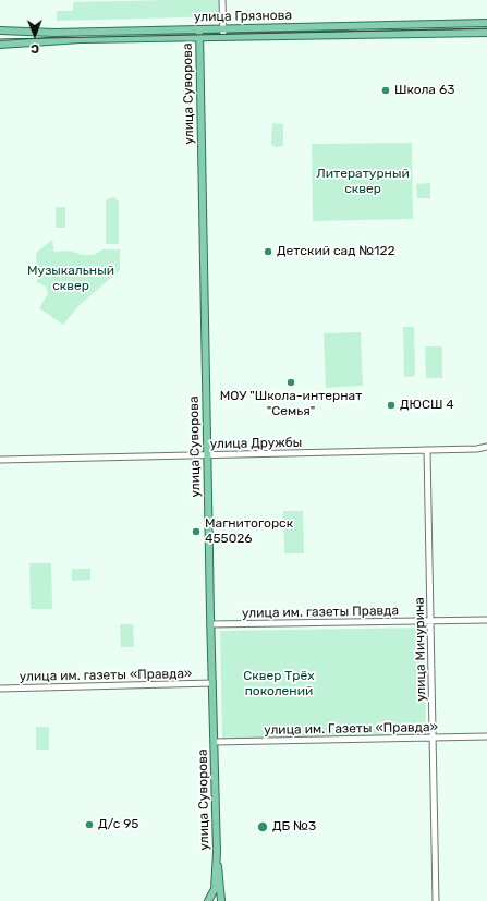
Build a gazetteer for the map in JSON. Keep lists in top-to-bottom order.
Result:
{
  "streets": {
    "main road": ["улица Грязнова", "улица Суворова"],
    "street": [
      "улица Дружбы",
      "улица им. газеты Правда",
      "улица Мичурина",
      "улица им. газеты «Правда»",
      "улица им. Газеты «Правда»"
    ]
  },
  "crossings": [
    ["улица Грязнова", "улица Суворова"],
    ["улица Суворова", "улица Дружбы"],
    ["улица Суворова", "улица им. газеты Правда"],
    ["улица Суворова", "улица им. газеты «Правда»"],
    ["улица Суворова", "улица им. Газеты «Правда»"],
    ["улица Дружбы", "улица Мичурина"],
    ["улица им. газеты Правда", "улица Мичурина"],
    ["улица Мичурина", "улица им. Газеты «Правда»"]
  ],
  "parks": ["Литературный сквер", "Музыкальный сквер", "Сквер Трёх поколений"],
  "places": [
    "Школа 63",
    "Детский сад №122",
    "МОУ \"Школа-интернат \"Семья\"",
    "ДЮСШ 4",
    "Магнитогорск 455026",
    "Д/с 95",
    "ДБ №3"
  ],
  "north": "bottom"
}
